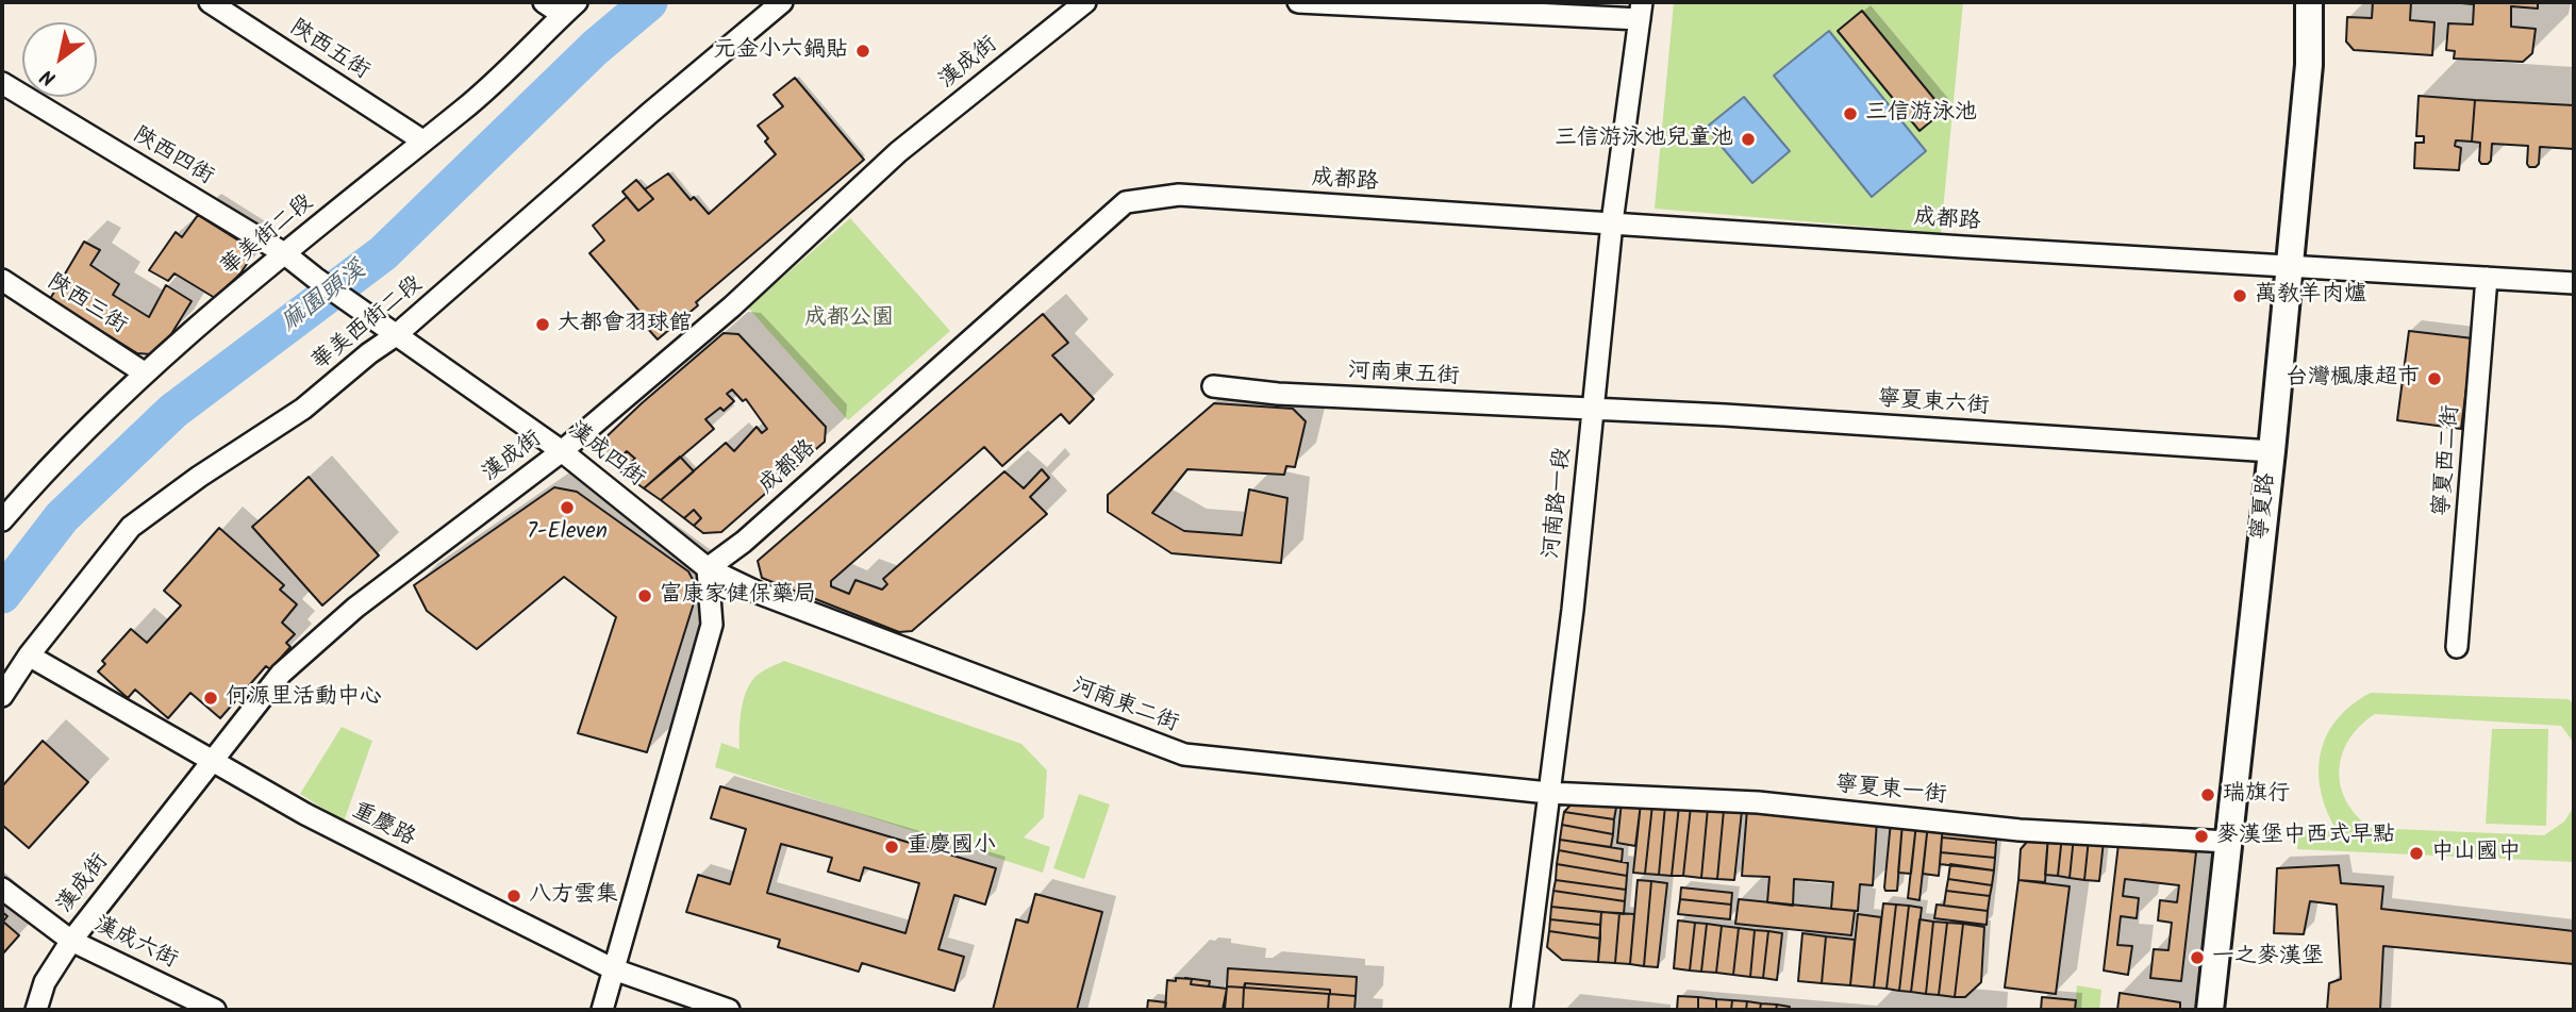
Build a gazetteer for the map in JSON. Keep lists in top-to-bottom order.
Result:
{
  "streets": {
    "street": [
      "陝西五街",
      "漢成街",
      "陝西四街",
      "成都路",
      "華美街二段",
      "陝西三街",
      "華美西街二段",
      "河南東五街",
      "寧夏東六街",
      "漢成四街",
      "寧夏西二街",
      "河南路一段",
      "寧夏路",
      "河南東二街",
      "寧夏東一街",
      "重慶路",
      "漢成六街"
    ]
  },
  "crossings": [
    ["陝西五街", "華美街二段"],
    ["漢成街", "漢成四街"],
    ["漢成街", "重慶路"],
    ["漢成街", "漢成六街"],
    ["陝西四街", "華美街二段"],
    ["陝西四街", "華美西街二段"],
    ["陝西四街", "漢成四街"],
    ["成都路", "漢成四街"],
    ["成都路", "寧夏西二街"],
    ["成都路", "河南路一段"],
    ["成都路", "寧夏路"],
    ["成都路", "河南東二街"],
    ["華美街二段", "陝西三街"],
    ["華美西街二段", "漢成四街"],
    ["華美西街二段", "重慶路"],
    ["河南東五街", "寧夏東六街"],
    ["河南東五街", "河南路一段"],
    ["寧夏東六街", "河南路一段"],
    ["寧夏東六街", "寧夏路"],
    ["漢成四街", "河南東二街"],
    ["河南路一段", "河南東二街"],
    ["河南路一段", "寧夏東一街"],
    ["寧夏路", "寧夏東一街"],
    ["河南東二街", "寧夏東一街"]
  ],
  "water": ["麻園頭溪"],
  "parks": ["成都公園"],
  "places": [
    "元金小六鍋貼",
    "三信游泳池",
    "三信游泳池兒童池",
    "萬教羊肉爐",
    "大都會羽球館",
    "台灣楓康超市",
    "7-Eleven",
    "富康家健保藥局",
    "何源里活動中心",
    "瑞旗行",
    "麥漢堡中西式早點",
    "重慶國小",
    "中山國中",
    "八方雲集",
    "一之麥漢堡"
  ],
  "north": "bottom left"
}
